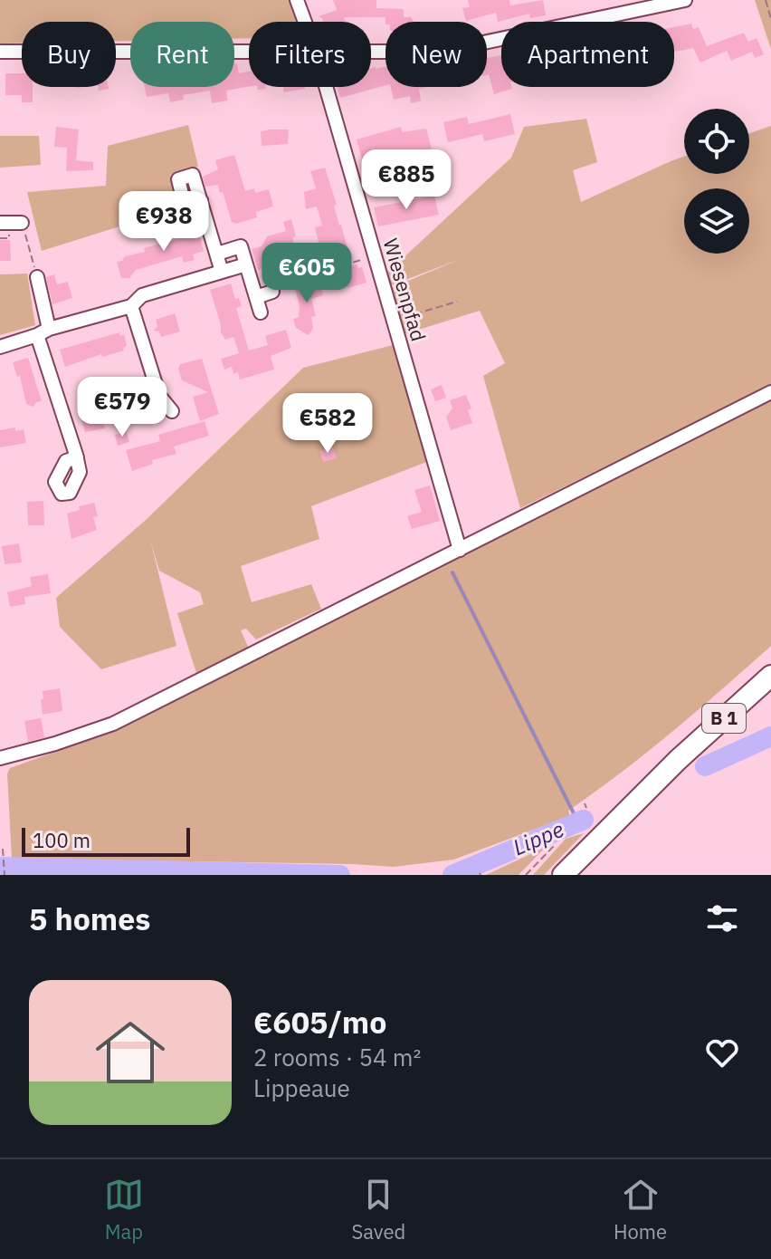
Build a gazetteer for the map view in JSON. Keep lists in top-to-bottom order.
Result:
{
  "streets": {
    "highway": ["B 1"],
    "street": ["Wiesenpfad"]
  },
  "water": ["Lippe"],
  "scale_bar": "100 m",
  "page": {
    "chip": [
      "Buy",
      "Rent",
      "Filters",
      "New",
      "Apartment"
    ],
    "price": [
      "€885",
      "€938",
      "€605",
      "€579",
      "€582"
    ],
    "scale": "100 m",
    "heading": "5 homes",
    "list": [
      {
        "name": "€605/mo",
        "note": "2 rooms · 54 m² · Lippeaue"
      }
    ],
    "tabs": ["Map", "Saved", "Home"]
  }
}
